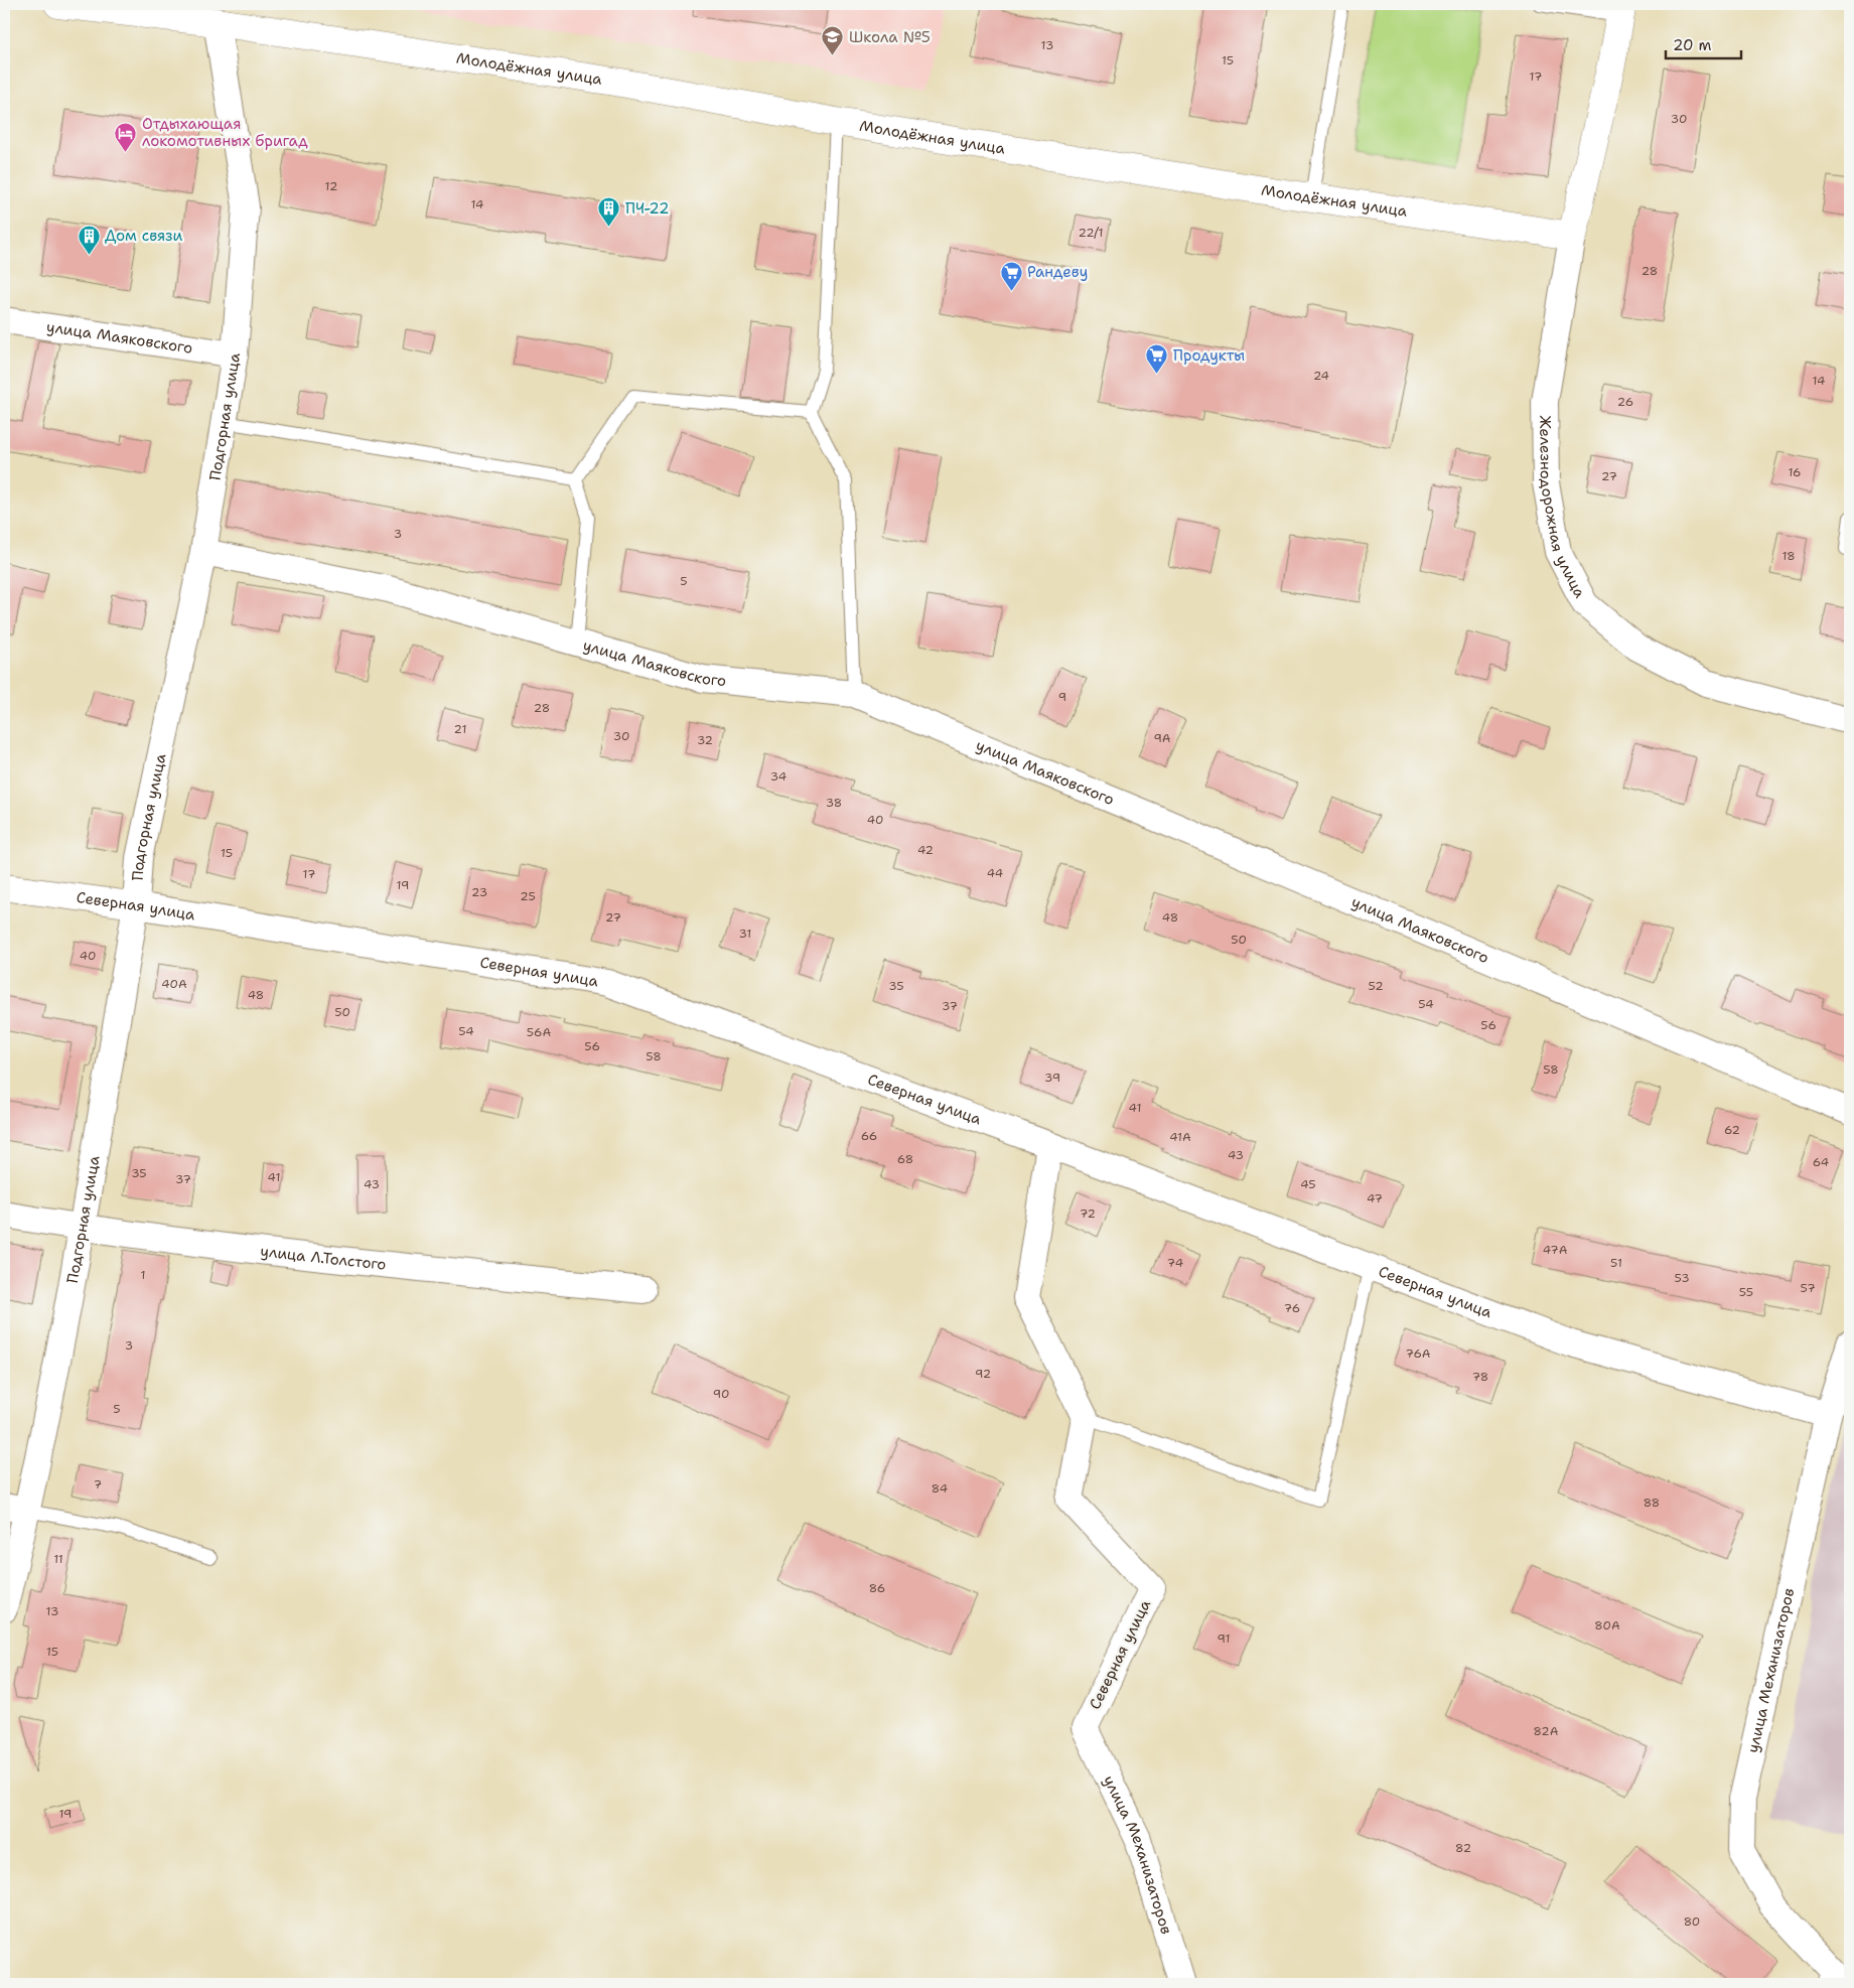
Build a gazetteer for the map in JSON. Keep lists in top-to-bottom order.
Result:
{
  "streets": {
    "street": [
      "Молодёжная улица",
      "улица Маяковского",
      "Подгорная улица",
      "Железнодорожная улица",
      "Северная улица",
      "улица Л.Толстого",
      "улица Механизаторов"
    ]
  },
  "crossings": [
    ["Молодёжная улица", "Подгорная улица"],
    ["Молодёжная улица", "Железнодорожная улица"],
    ["улица Маяковского", "Подгорная улица"],
    ["Подгорная улица", "Северная улица"],
    ["Подгорная улица", "улица Л.Толстого"],
    ["Северная улица", "улица Механизаторов"]
  ],
  "places": {
    "school or university": ["Школа №5"],
    "hotel": ["Отдыхающая локомотивных бригад"],
    "building": ["ПЧ-22", "Дом связи"],
    "supermarket": ["Рандеву", "Продукты"]
  },
  "house_numbers": [
    "13",
    "15",
    "17",
    "30",
    "12",
    "14",
    "22/1",
    "28",
    "24",
    "14",
    "26",
    "16",
    "27",
    "3",
    "18",
    "5",
    "9",
    "28",
    "21",
    "30",
    "9А",
    "32",
    "34",
    "38",
    "40",
    "42",
    "15",
    "44",
    "17",
    "19",
    "23",
    "25",
    "27",
    "48",
    "31",
    "50",
    "40",
    "40А",
    "35",
    "52",
    "48",
    "54",
    "37",
    "50",
    "56",
    "54",
    "56А",
    "56",
    "58",
    "58",
    "39",
    "41",
    "62",
    "66",
    "41А",
    "43",
    "68",
    "64",
    "35",
    "41",
    "37",
    "43",
    "45",
    "47",
    "72",
    "47А",
    "74",
    "51",
    "1",
    "53",
    "57",
    "55",
    "76",
    "3",
    "76А",
    "92",
    "78",
    "90",
    "5",
    "7",
    "84",
    "88",
    "11",
    "86",
    "13",
    "80А",
    "91",
    "15",
    "82А",
    "19",
    "82",
    "80"
  ],
  "scale_bar": "20 m"
}
